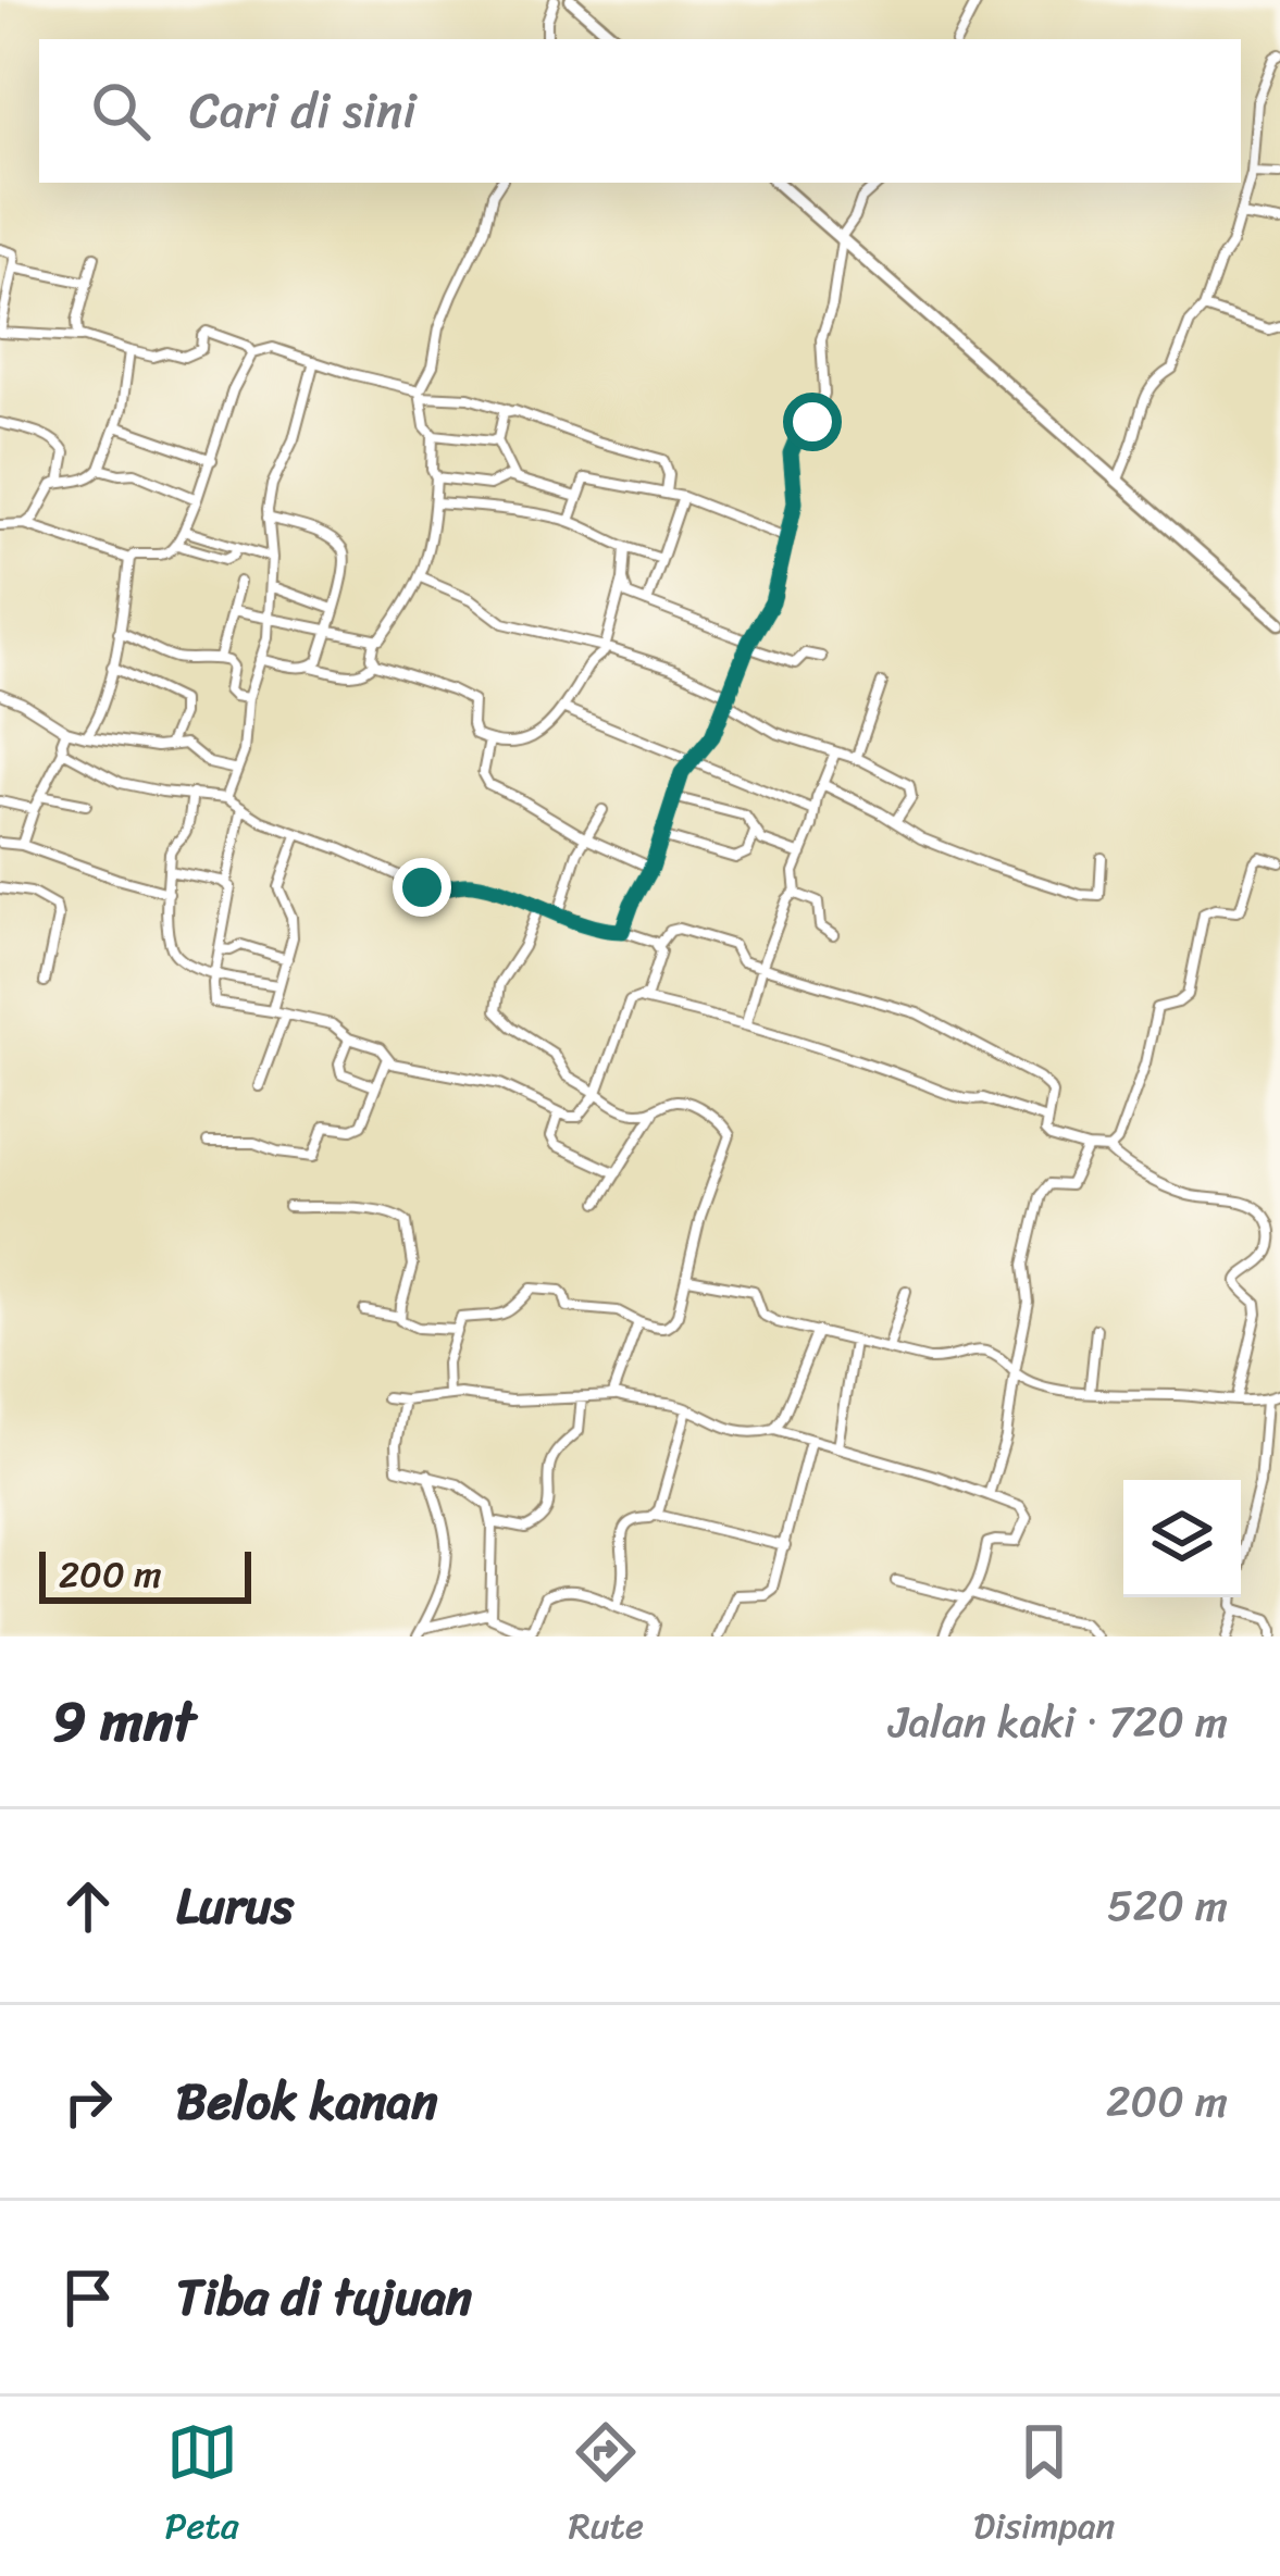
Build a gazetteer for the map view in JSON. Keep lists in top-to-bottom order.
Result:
{
  "scale_bar": "200 m",
  "page": {
    "search": "Cari di sini",
    "scale": "200 m",
    "heading": ["9 mnt", "Jalan kaki · 720 m"],
    "list": [
      ["Lurus", "520 m"],
      ["Belok kanan", "200 m"],
      "Tiba di tujuan"
    ],
    "nav": ["Peta", "Rute", "Disimpan"]
  }
}
